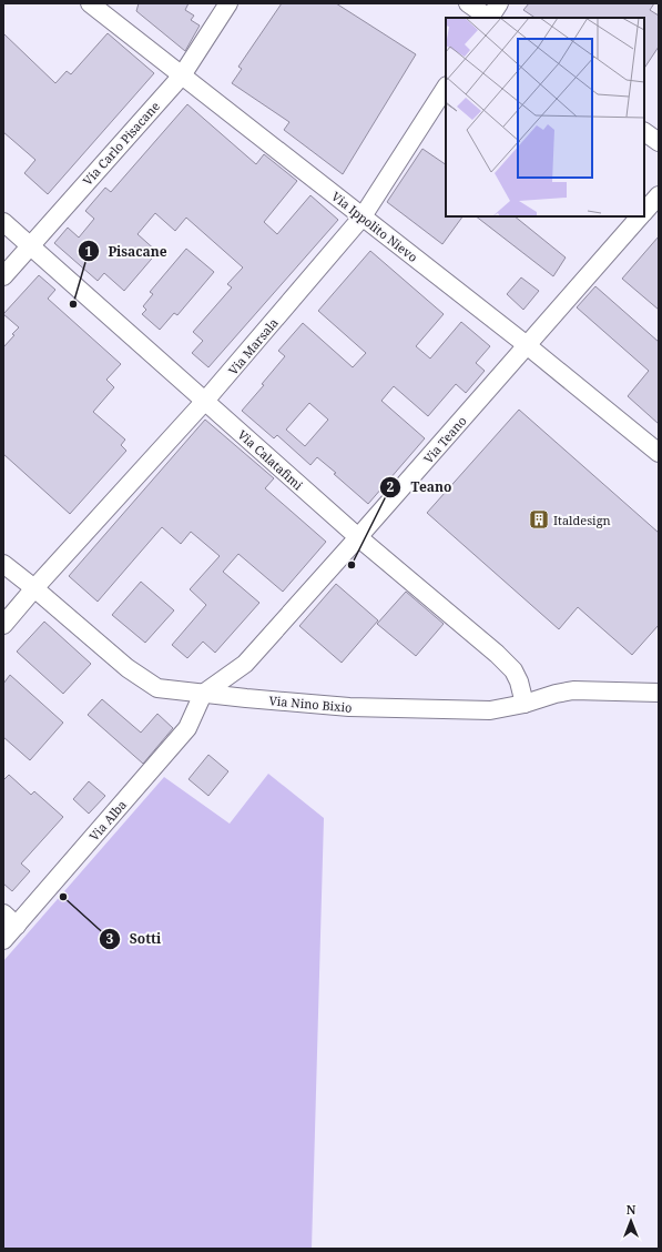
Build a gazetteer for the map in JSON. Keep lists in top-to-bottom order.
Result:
{
  "streets": {
    "street": [
      "Via Carlo Pisacane",
      "Via Ippolito Nievo",
      "Via Marsala",
      "Via Teano",
      "Via Calatafimi",
      "Via Nino Bixio",
      "Via Alba"
    ]
  },
  "crossings": [
    ["Via Carlo Pisacane", "Via Ippolito Nievo"],
    ["Via Carlo Pisacane", "Via Calatafimi"],
    ["Via Ippolito Nievo", "Via Marsala"],
    ["Via Ippolito Nievo", "Via Teano"],
    ["Via Marsala", "Via Calatafimi"],
    ["Via Marsala", "Via Nino Bixio"],
    ["Via Teano", "Via Calatafimi"],
    ["Via Teano", "Via Nino Bixio"],
    ["Via Teano", "Via Alba"],
    ["Via Calatafimi", "Via Nino Bixio"],
    ["Via Nino Bixio", "Via Alba"]
  ],
  "places": {
    "other": ["Pisacane", "Teano", "Sotti"],
    "building": ["Italdesign"]
  },
  "north": "top"
}
